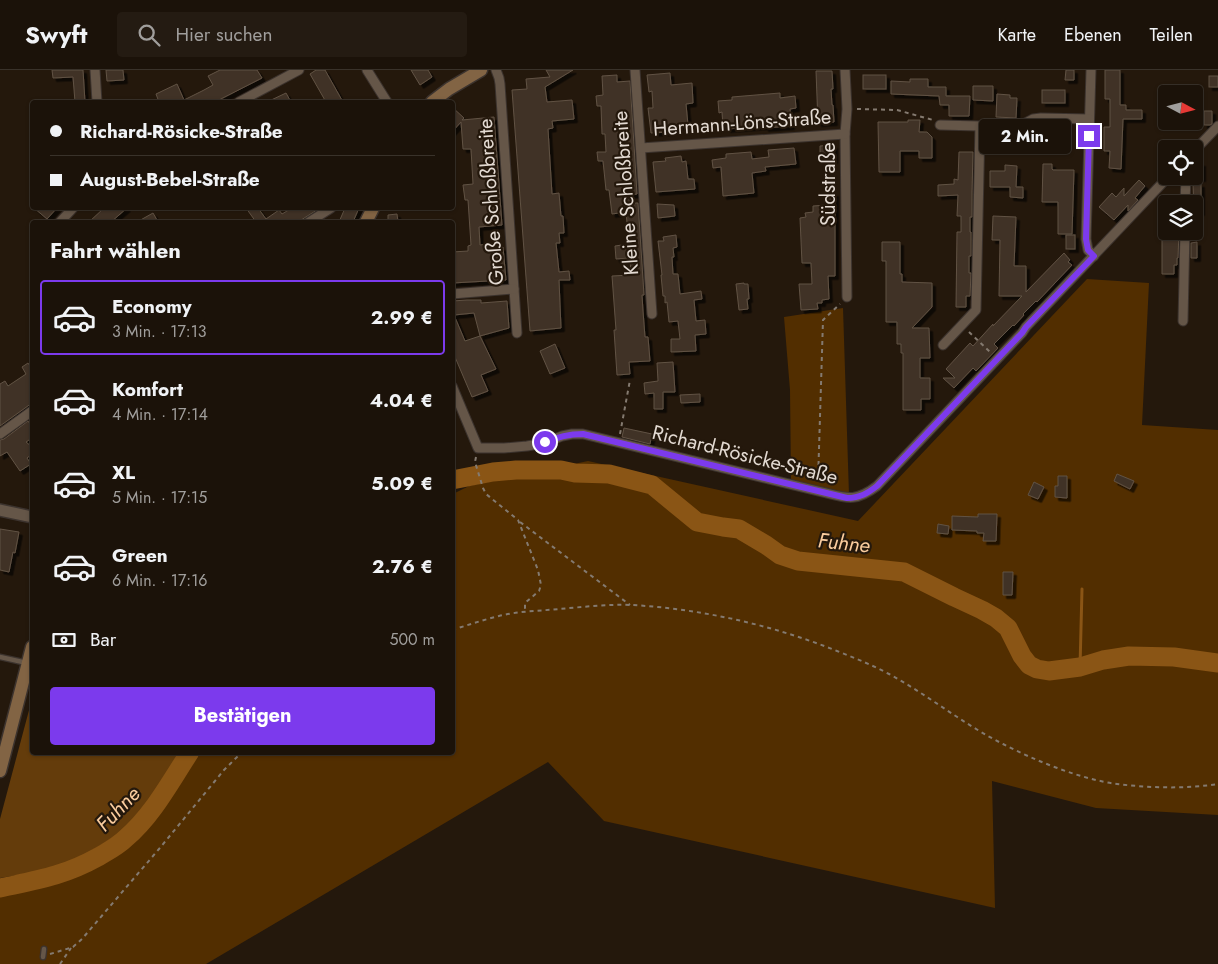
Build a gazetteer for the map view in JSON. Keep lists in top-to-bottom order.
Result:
{
  "streets": {
    "street": [
      "Hermann-Löns-Straße",
      "Südstraße",
      "Kleine Schloßbreite",
      "Große Schloßbreite",
      "Richard-Rösicke-Straße"
    ]
  },
  "crossings": [
    ["Hermann-Löns-Straße", "Südstraße"],
    ["Hermann-Löns-Straße", "Kleine Schloßbreite"]
  ],
  "water": ["Fuhne"],
  "north": "right",
  "page": {
    "header": "Swyft",
    "search": "Hier suchen",
    "nav": ["Karte", "Ebenen", "Teilen"],
    "banner": ["Richard-Rösicke-Straße", "August-Bebel-Straße"],
    "bubble": "2 Min.",
    "heading": "Fahrt wählen",
    "list": [
      {
        "name": "Economy",
        "note": "3 Min. · 17:13",
        "value": "2.99 €"
      },
      {
        "name": "Komfort",
        "note": "4 Min. · 17:14",
        "value": "4.04 €"
      },
      {
        "name": "XL",
        "note": "5 Min. · 17:15",
        "value": "5.09 €"
      },
      {
        "name": "Green",
        "note": "6 Min. · 17:16",
        "value": "2.76 €"
      }
    ],
    "pay": ["Bar", "500 m"],
    "buttons": "Bestätigen"
  }
}
